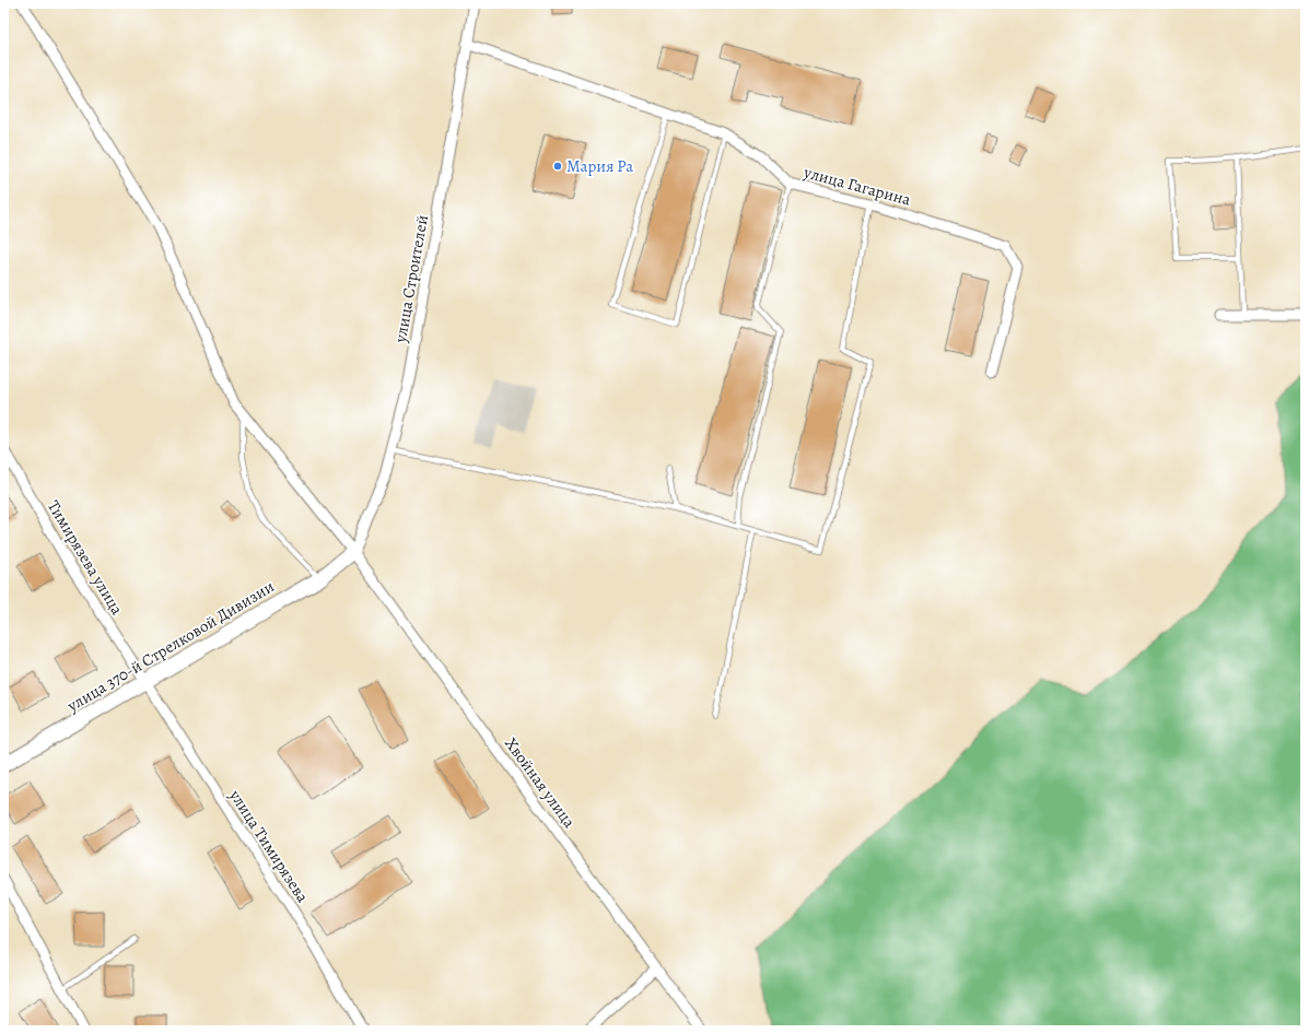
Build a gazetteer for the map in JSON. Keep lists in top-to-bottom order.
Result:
{
  "streets": {
    "street": [
      "улица Гагарина",
      "улица Строителей",
      "Тимирязева улица",
      "улица 370-й Стрелковой Дивизии",
      "Хвойная улица",
      "улица Тимирязева"
    ]
  },
  "crossings": [
    ["улица Гагарина", "улица Строителей"],
    ["улица Строителей", "улица 370-й Стрелковой Дивизии"],
    ["улица Строителей", "Хвойная улица"],
    ["Тимирязева улица", "улица 370-й Стрелковой Дивизии"],
    ["Тимирязева улица", "улица Тимирязева"],
    ["улица 370-й Стрелковой Дивизии", "Хвойная улица"],
    ["улица 370-й Стрелковой Дивизии", "улица Тимирязева"]
  ],
  "places": ["Мария Ра"]
}
